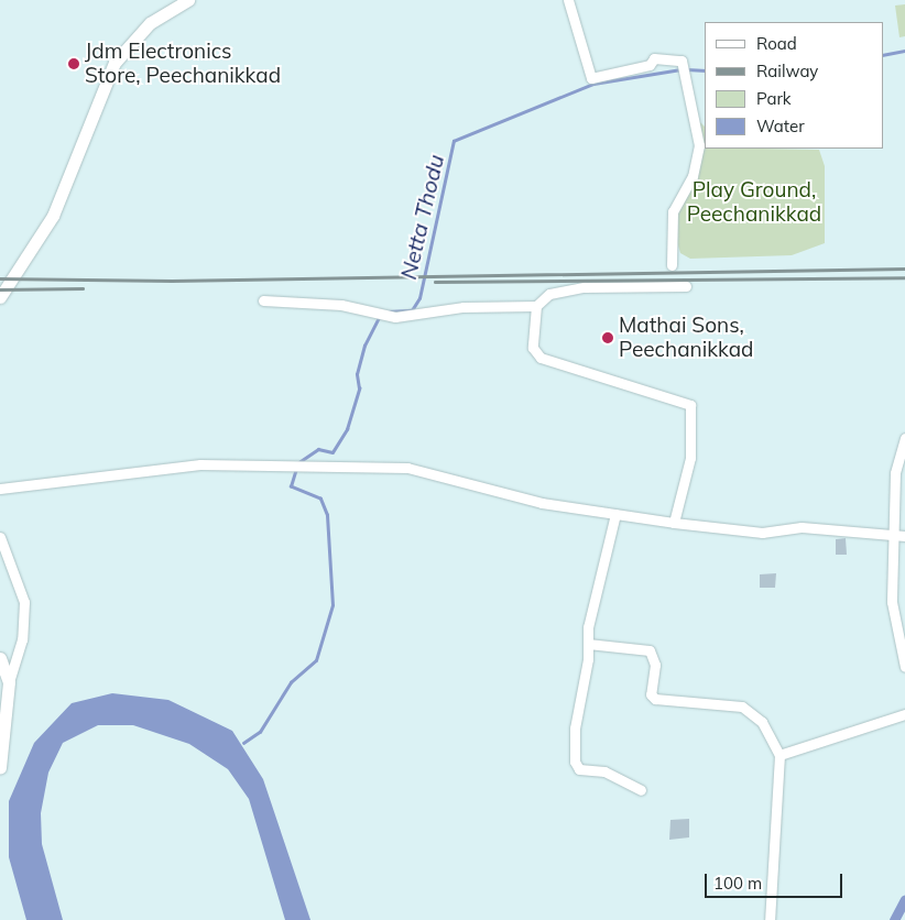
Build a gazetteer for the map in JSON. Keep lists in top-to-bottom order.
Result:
{
  "water": ["Netta Thodu"],
  "parks": ["Play Ground, Peechanikkad"],
  "places": ["Jdm Electronics Store, Peechanikkad", "Mathai Sons, Peechanikkad"],
  "legend": [
    "Road",
    "Railway",
    "Park",
    "Water"
  ],
  "scale_bar": "100 m"
}
